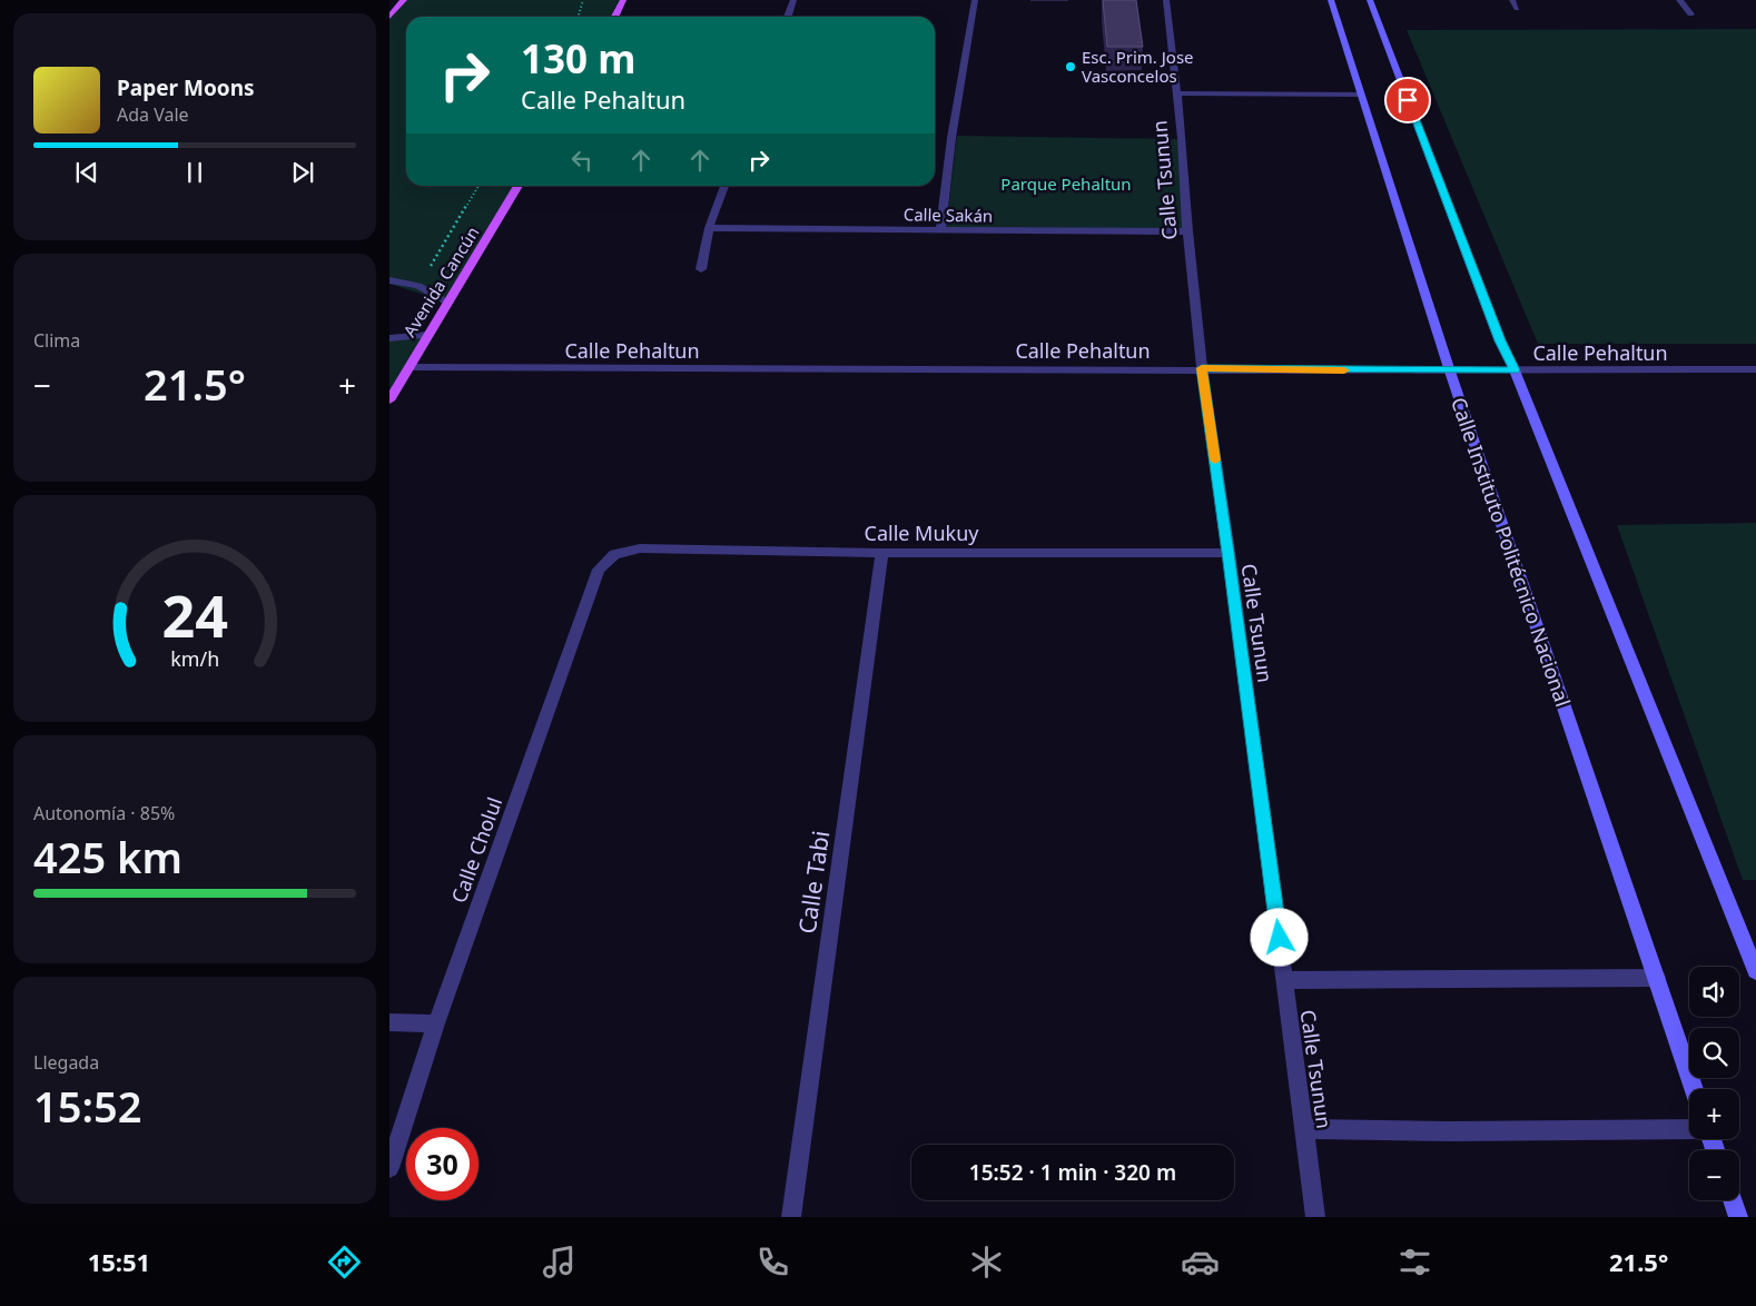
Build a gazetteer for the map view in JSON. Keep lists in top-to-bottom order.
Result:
{
  "streets": {
    "main road": ["Avenida Cancún"],
    "street": [
      "Calle Tsunun",
      "Calle Sakán",
      "Calle Pehaltun",
      "Calle Mukuy",
      "Calle Instituto Politécnico Nacional",
      "Calle Cholul",
      "Calle Tabi"
    ]
  },
  "crossings": [
    ["Calle Tsunun", "Calle Sakán"],
    ["Calle Tsunun", "Calle Pehaltun"],
    ["Calle Tsunun", "Calle Mukuy"],
    ["Avenida Cancún", "Calle Pehaltun"],
    ["Calle Pehaltun", "Calle Instituto Politécnico Nacional"],
    ["Calle Mukuy", "Calle Cholul"],
    ["Calle Mukuy", "Calle Tabi"]
  ],
  "parks": ["Parque Pehaltun"],
  "places": ["Esc. Prim. Jose Vasconcelos"],
  "page": {
    "turn": ["130 m", "Calle Pehaltun"],
    "song": ["Paper Moons", "Ada Vale"],
    "tile": [
      "Clima",
      ["Autonomía · 85%", "425 km"],
      ["Llegada", "15:52"]
    ],
    "heat": ["−", "21.5°", "+"],
    "map_buttons": ["+", "−"],
    "limit": "30",
    "trip": "15:52 · 1 min · 320 m",
    "tabs": ["15:51", "21.5°"],
    "gauge": ["24", "km/h"]
  }
}
